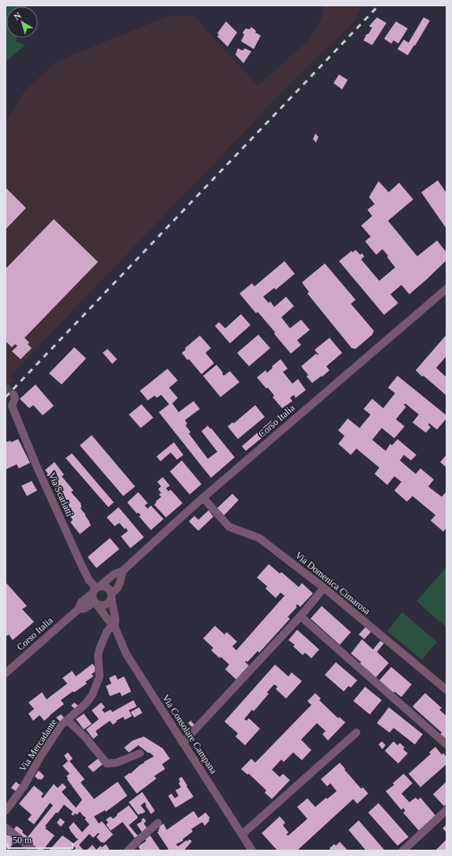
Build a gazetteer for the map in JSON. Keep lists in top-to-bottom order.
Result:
{
  "streets": {
    "street": [
      "Corso Italia",
      "Via Scarlatti",
      "Via Domenica Cimarosa",
      "Via Consolare Campana",
      "Via Mercadante"
    ]
  },
  "crossings": [
    ["Corso Italia", "Via Scarlatti"],
    ["Corso Italia", "Via Domenica Cimarosa"],
    ["Corso Italia", "Via Consolare Campana"],
    ["Via Scarlatti", "Via Consolare Campana"],
    ["Via Consolare Campana", "Via Mercadante"]
  ],
  "scale_bar": "50 m",
  "north": "top left"
}
